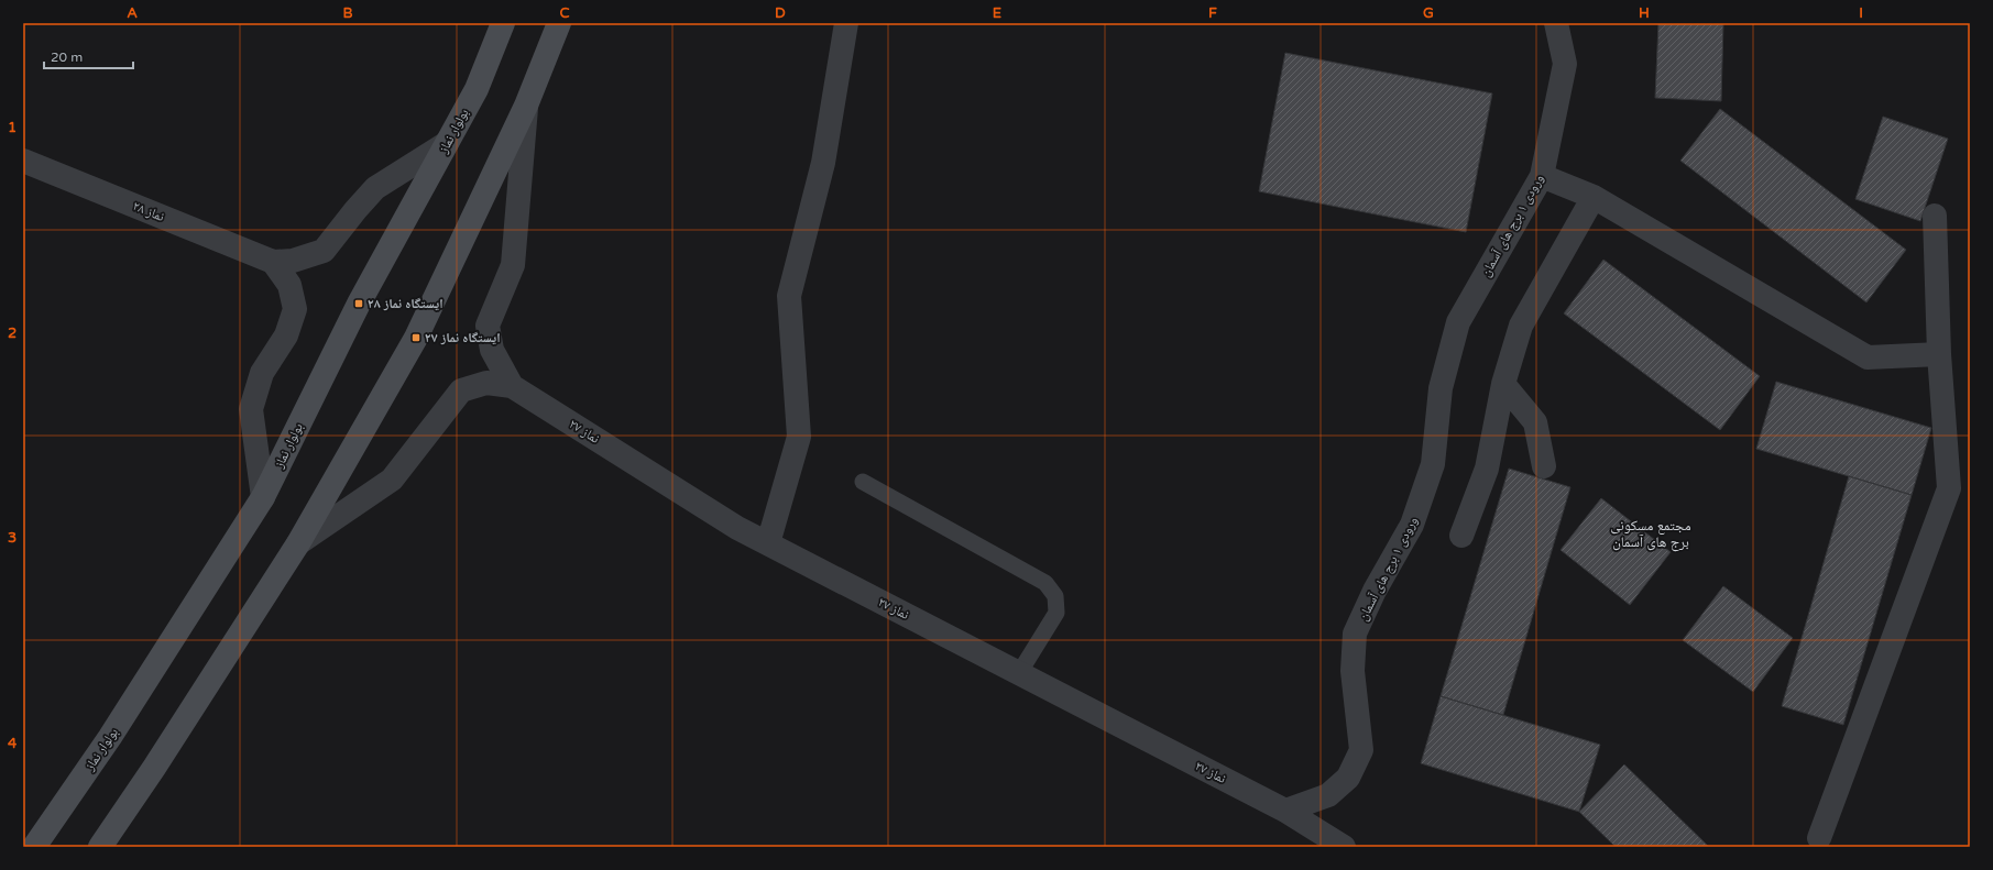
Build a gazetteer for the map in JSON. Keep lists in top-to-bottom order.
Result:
{
  "streets": {
    "main road": ["بولوار نماز"],
    "street": ["نماز ۲۸", "ورودی ۱ برج های آسمان", "نماز ۲۷"]
  },
  "crossings": [
    ["ورودی ۱ برج های آسمان", "نماز ۲۷"]
  ],
  "districts": ["مجتمع مسکونی برج های ‌آسمان"],
  "places": {
    "transit": ["ایستگاه نماز ۲۸", "ایستگاه نماز ۲۷"]
  },
  "scale_bar": "20 m",
  "grid": {
    "columns": [
      "A",
      "B",
      "C",
      "D",
      "E",
      "F",
      "G",
      "H",
      "I"
    ],
    "rows": [
      "1",
      "2",
      "3",
      "4"
    ]
  }
}
